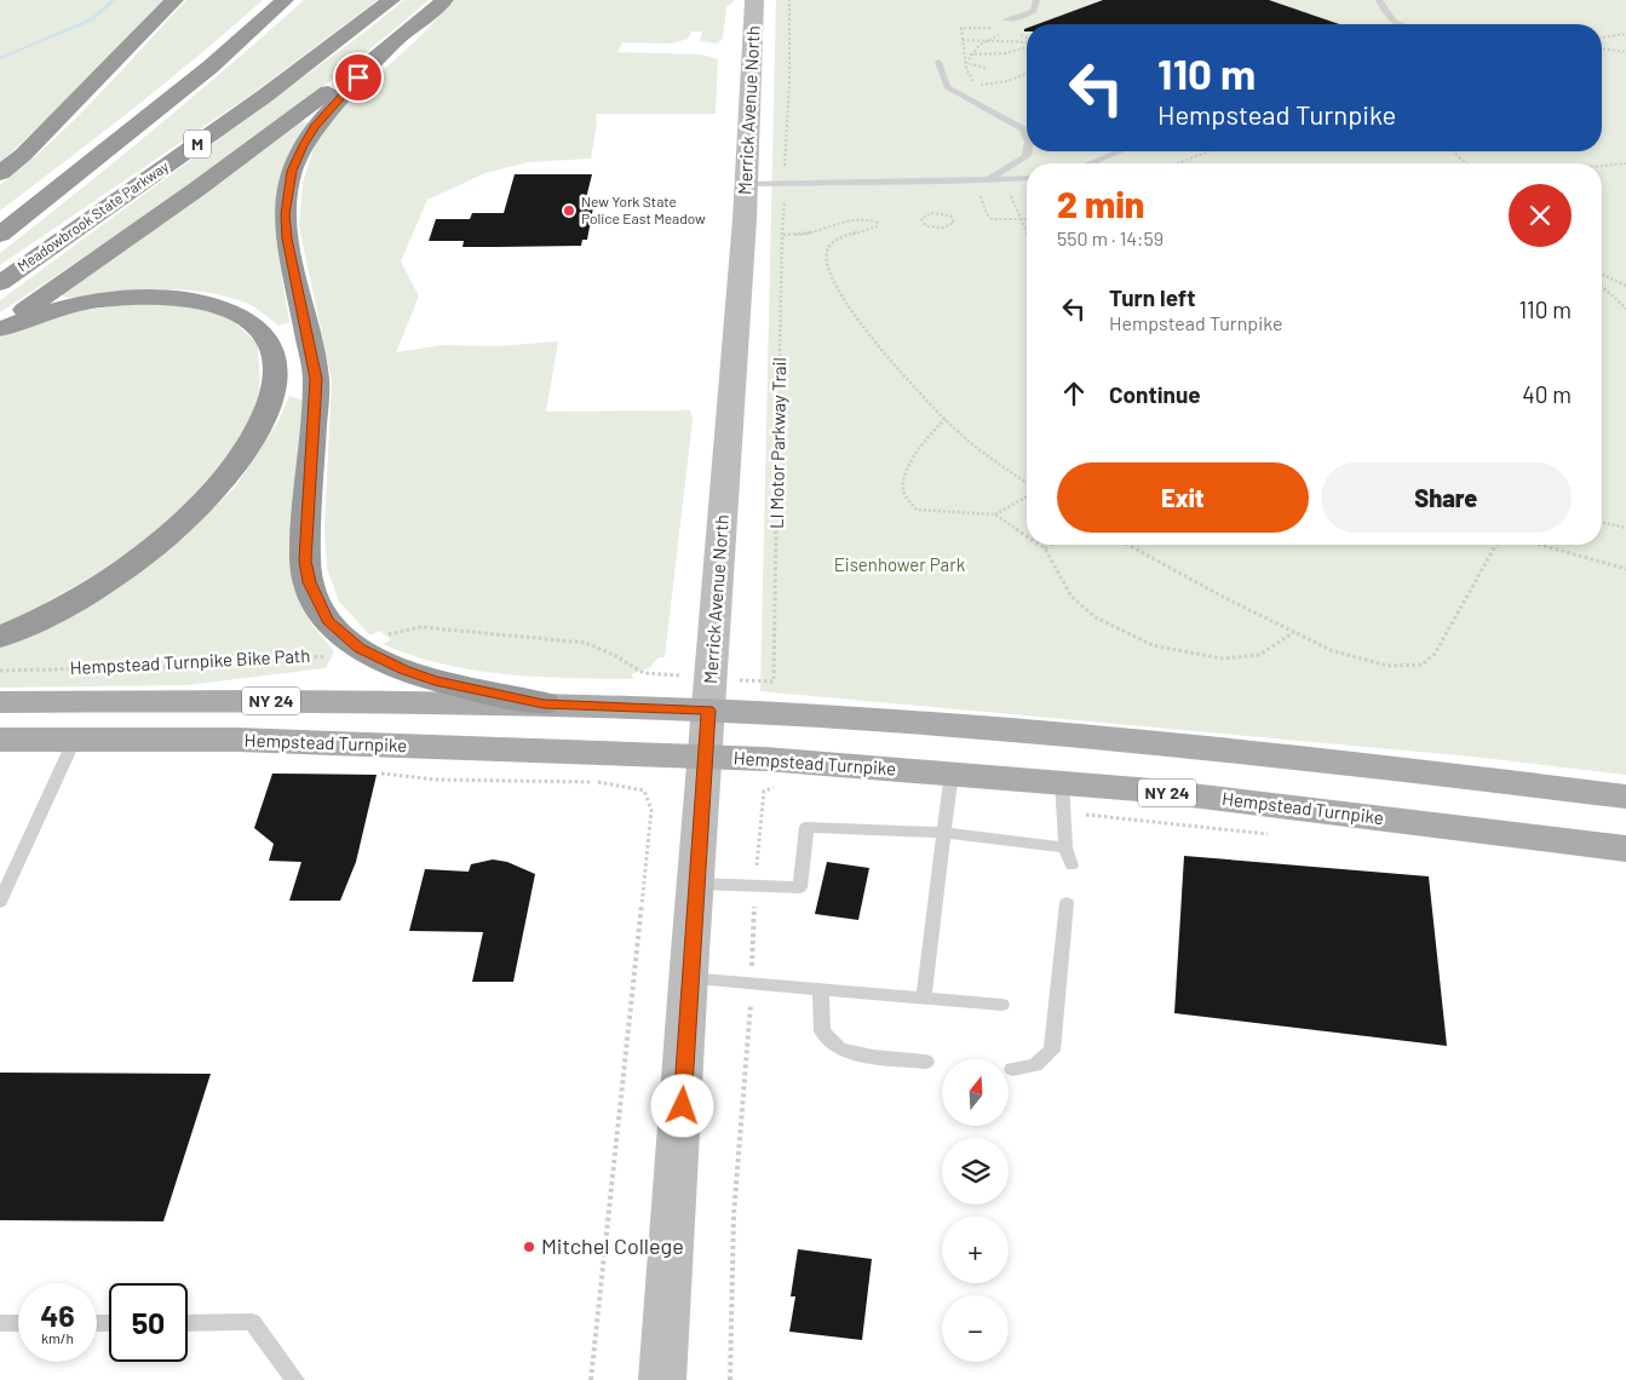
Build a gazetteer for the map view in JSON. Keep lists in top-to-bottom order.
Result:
{
  "streets": {
    "highway": ["M", "Meadowbrook State Parkway"],
    "main road": ["Merrick Avenue North", "NY 24", "Hempstead Turnpike"],
    "path": ["LI Motor Parkway Trail", "Hempstead Turnpike Bike Path"]
  },
  "crossings": [
    ["Merrick Avenue North", "NY 24"],
    ["Merrick Avenue North", "Hempstead Turnpike"]
  ],
  "parks": ["Eisenhower Park"],
  "places": ["New York State Police East Meadow", "Mitchel College"],
  "north": "top",
  "page": {
    "turn": ["110 m", "Hempstead Turnpike"],
    "heading": ["2 min", "550 m · 14:59"],
    "list": [
      {
        "name": "Turn left",
        "note": "Hempstead Turnpike",
        "value": "110 m"
      },
      {
        "name": "Continue",
        "value": "40 m"
      }
    ],
    "buttons": ["Exit", "Share"],
    "map_buttons": ["+", "−"],
    "speed": "46 km/h",
    "limit": "50"
  }
}
